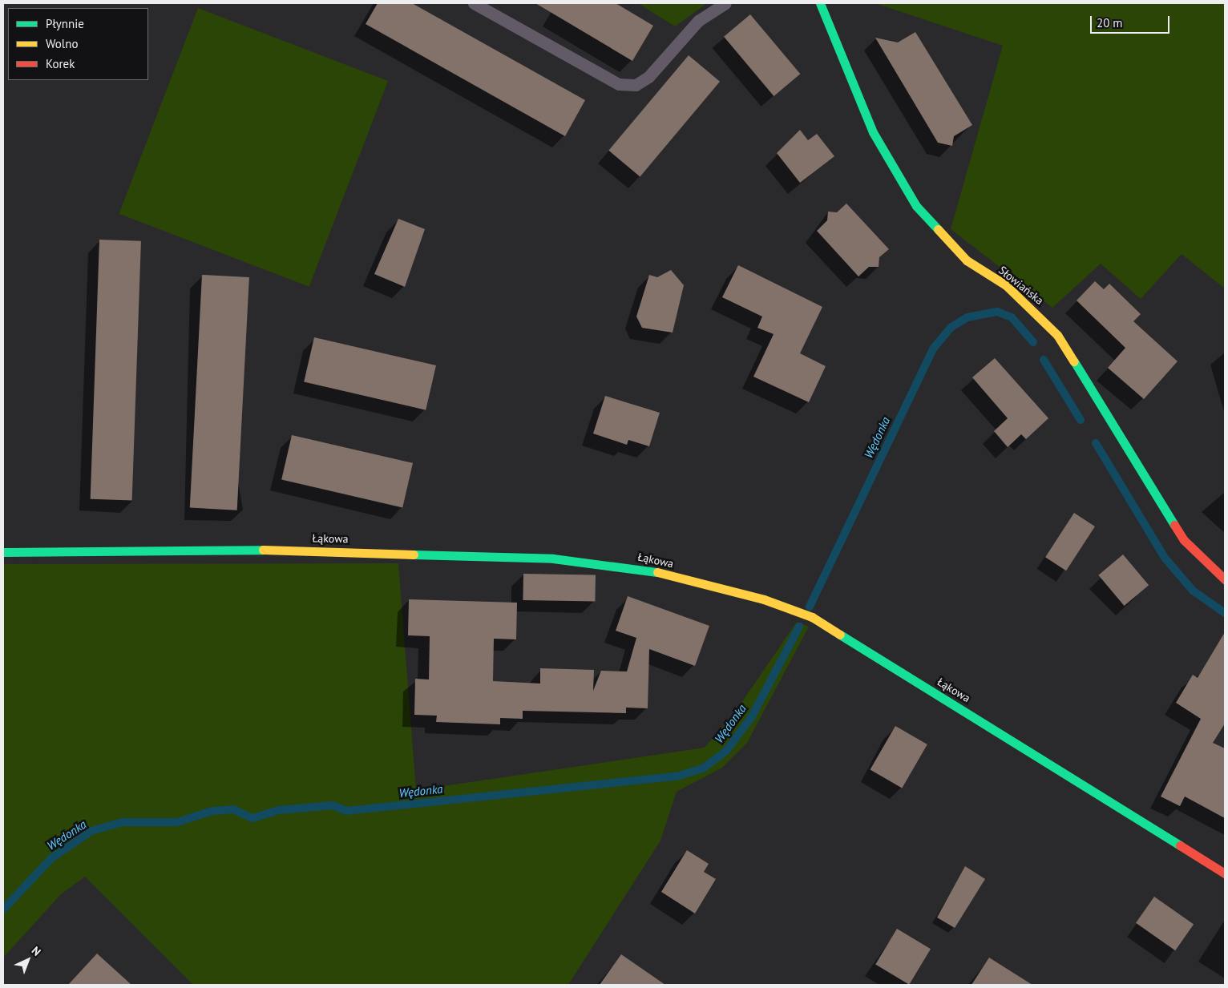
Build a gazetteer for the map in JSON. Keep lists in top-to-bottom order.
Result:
{
  "streets": {
    "street": ["Słowiańska", "Łąkowa"]
  },
  "water": ["Wędonka"],
  "legend": ["Płynnie", "Wolno", "Korek"],
  "scale_bar": "20 m",
  "north": "top right"
}
